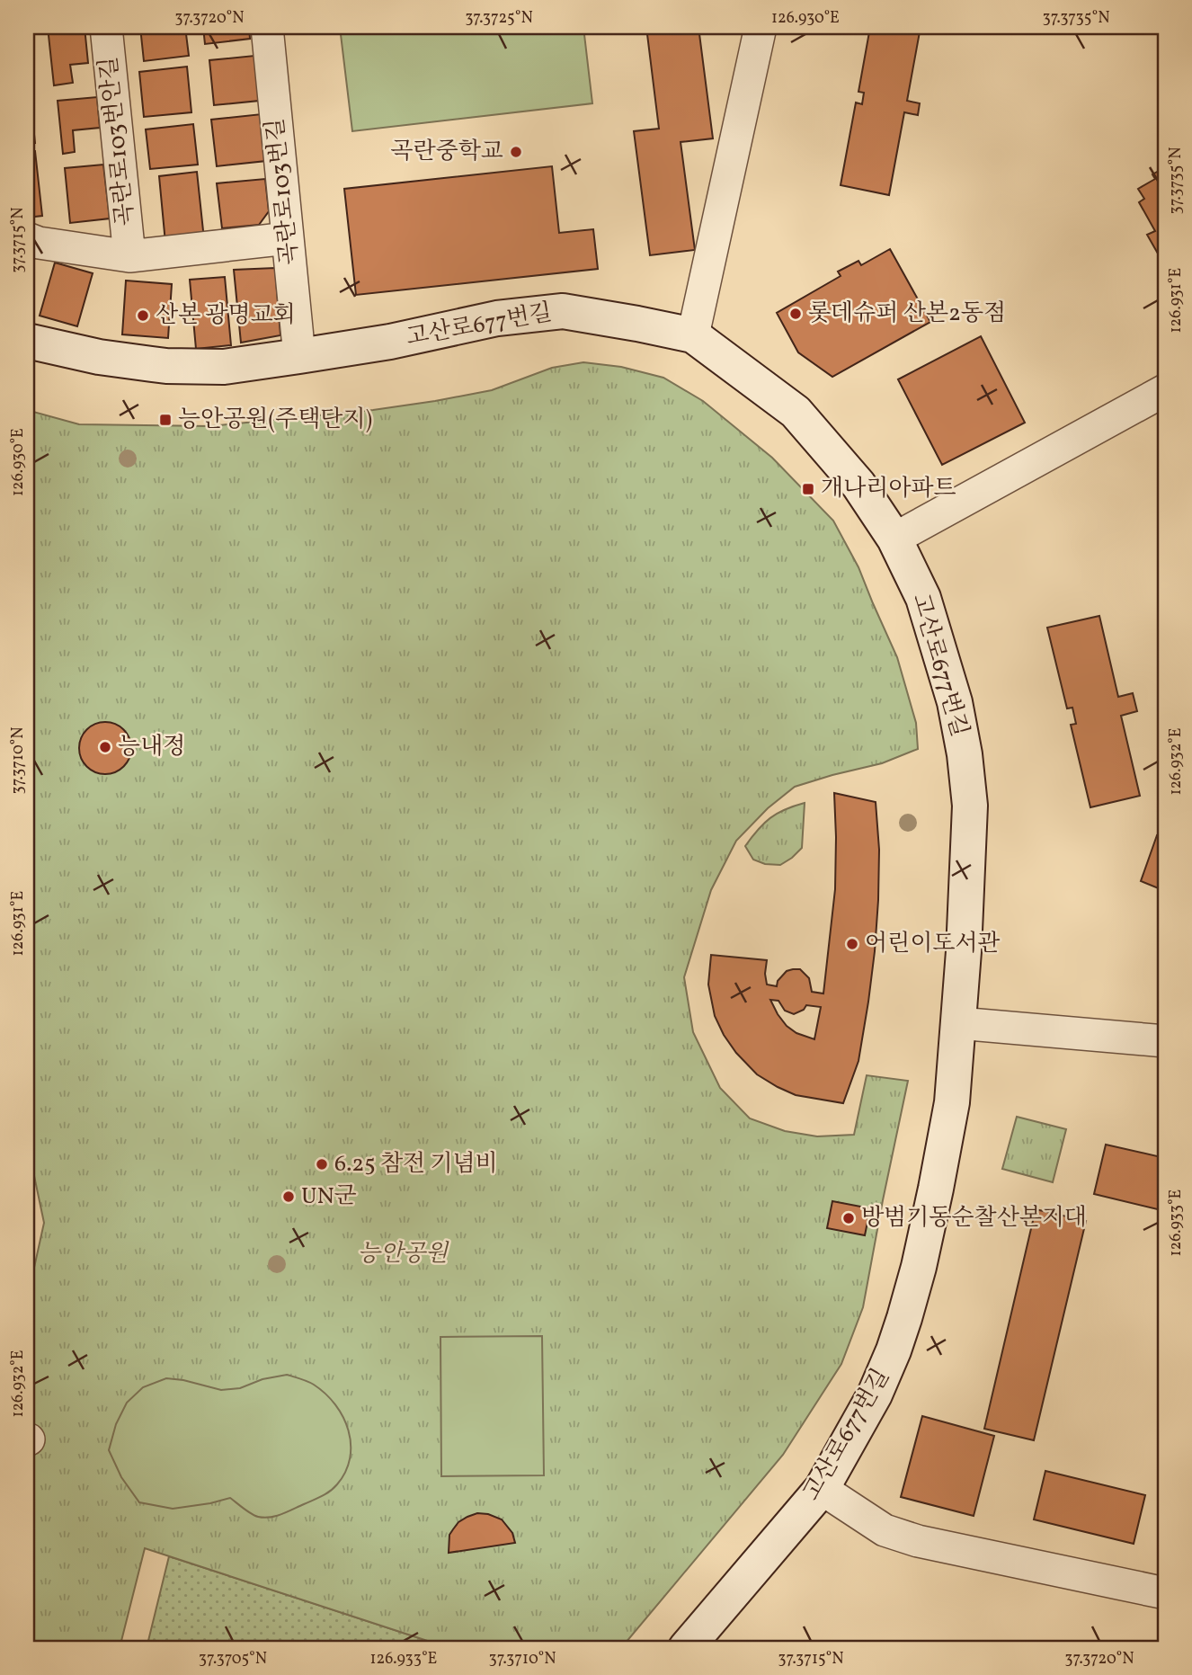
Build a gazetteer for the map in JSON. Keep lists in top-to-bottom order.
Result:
{
  "streets": {
    "street": ["곡란로103번안길", "곡란로103번길", "고산로677번길"]
  },
  "crossings": [
    ["곡란로103번안길", "곡란로103번길"],
    ["곡란로103번길", "고산로677번길"]
  ],
  "parks": ["능안공원"],
  "places": {
    "other": [
      "곡란중학교",
      "롯데슈퍼 산본2동점",
      "산본 광명교회",
      "능내정",
      "어린이도서관",
      "6.25 참전 기념비",
      "UN군",
      "방범기동순찰산본지대"
    ],
    "transit": ["능안공원(주택단지)", "개나리아파트"]
  },
  "coordinates": [
    "37.3720°N",
    "37.3725°N",
    "126.930°E",
    "37.3735°N",
    "37.3715°N",
    "126.931°E",
    "37.3710°N",
    "126.932°E",
    "126.933°E",
    "37.3705°N"
  ]
}
